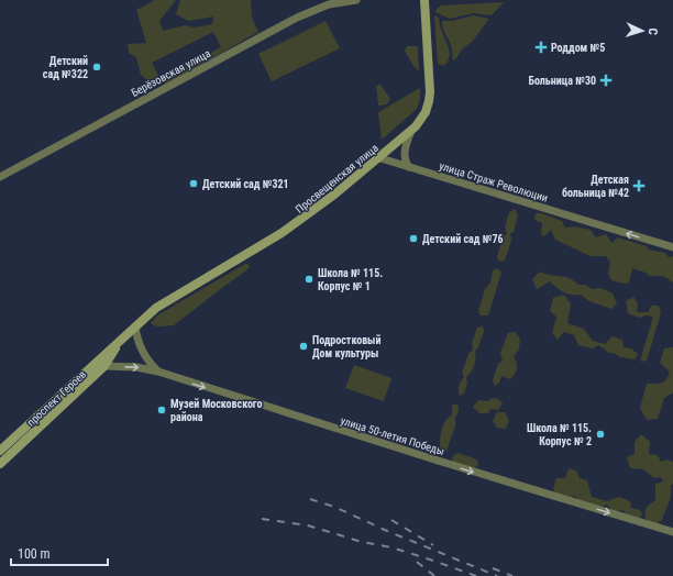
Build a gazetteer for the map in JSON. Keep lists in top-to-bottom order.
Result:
{
  "streets": {
    "main road": ["Просвещенская улица", "проспект Героев"],
    "street": ["Берёзовская улица", "улица Страж Революции", "улица 50-летия Победы"]
  },
  "crossings": [
    ["Просвещенская улица", "улица Страж Революции"],
    ["Просвещенская улица", "проспект Героев"],
    ["проспект Героев", "улица 50-летия Победы"]
  ],
  "one_way": ["улица Страж Революции", "улица 50-летия Победы"],
  "places": {
    "health": ["Роддом №5", "Больница №30", "Детская больница №42"],
    "other": [
      "Детский сад №322",
      "Детский сад №321",
      "Детский сад №76",
      "Школа № 115. Корпус № 1",
      "Подростковый Дом культуры",
      "Музей Московского района",
      "Школа № 115. Корпус № 2"
    ]
  },
  "scale_bar": "100 m",
  "north": "right"
}
